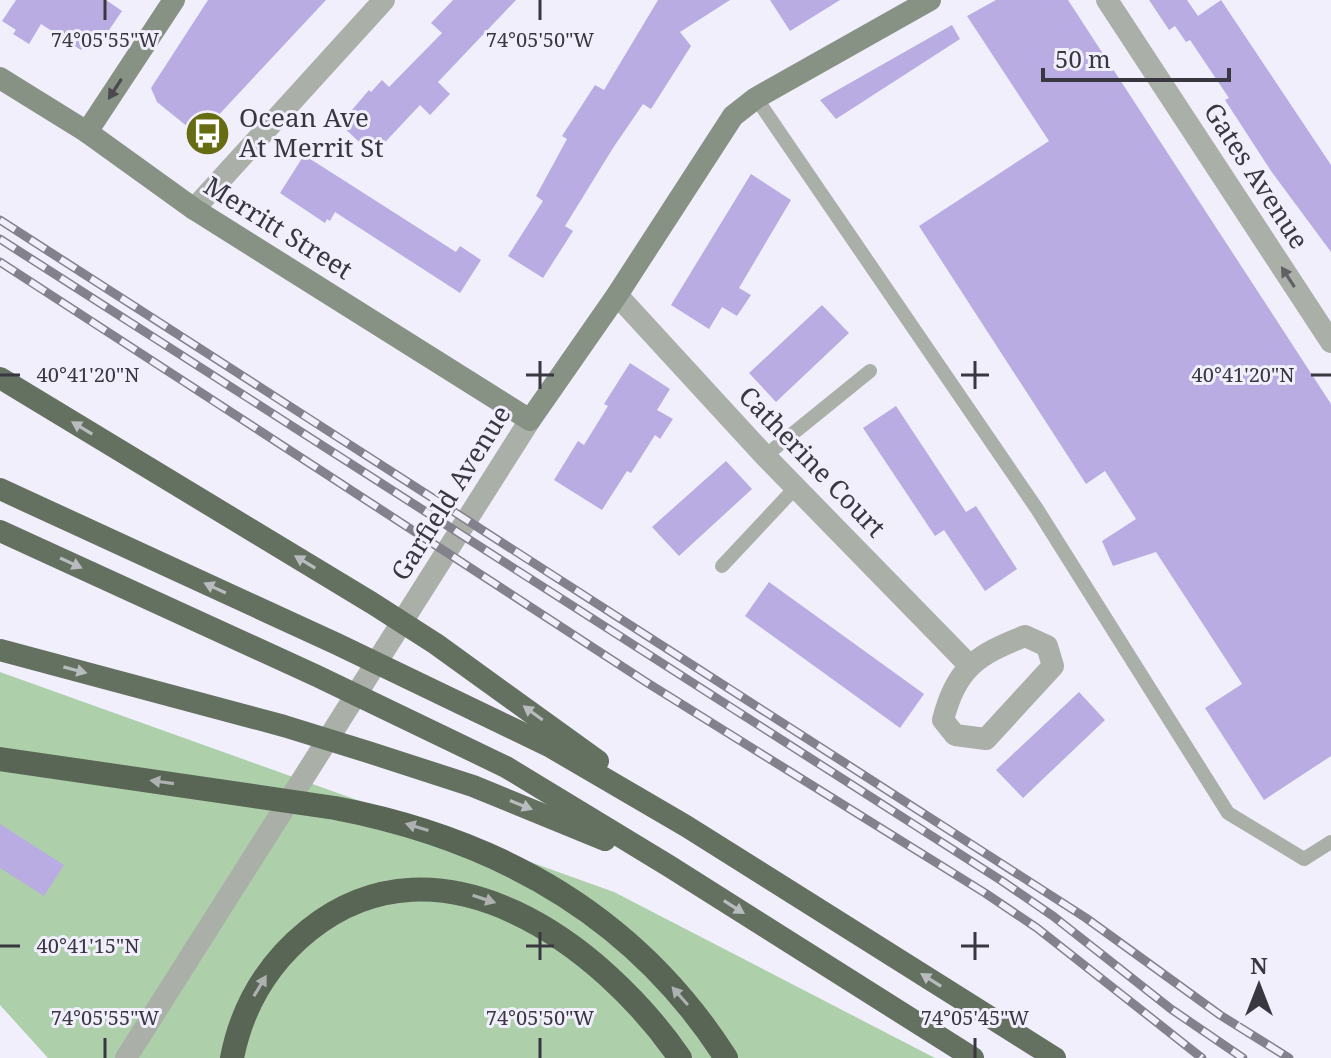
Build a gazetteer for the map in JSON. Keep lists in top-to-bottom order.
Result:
{
  "streets": {
    "main road": ["Merritt Street", "Garfield Avenue"],
    "street": ["Gates Avenue", "Catherine Court"]
  },
  "crossings": [
    ["Merritt Street", "Garfield Avenue"],
    ["Catherine Court", "Garfield Avenue"]
  ],
  "one_way": ["Gates Avenue"],
  "places": {
    "bus stop": ["Ocean Ave At Merrit St"]
  },
  "scale_bar": "50 m",
  "north": "top",
  "coordinates": [
    "74°05'55\"W",
    "74°05'50\"W",
    "40°41'20\"N",
    "40°41'15\"N",
    "74°05'45\"W"
  ]
}
